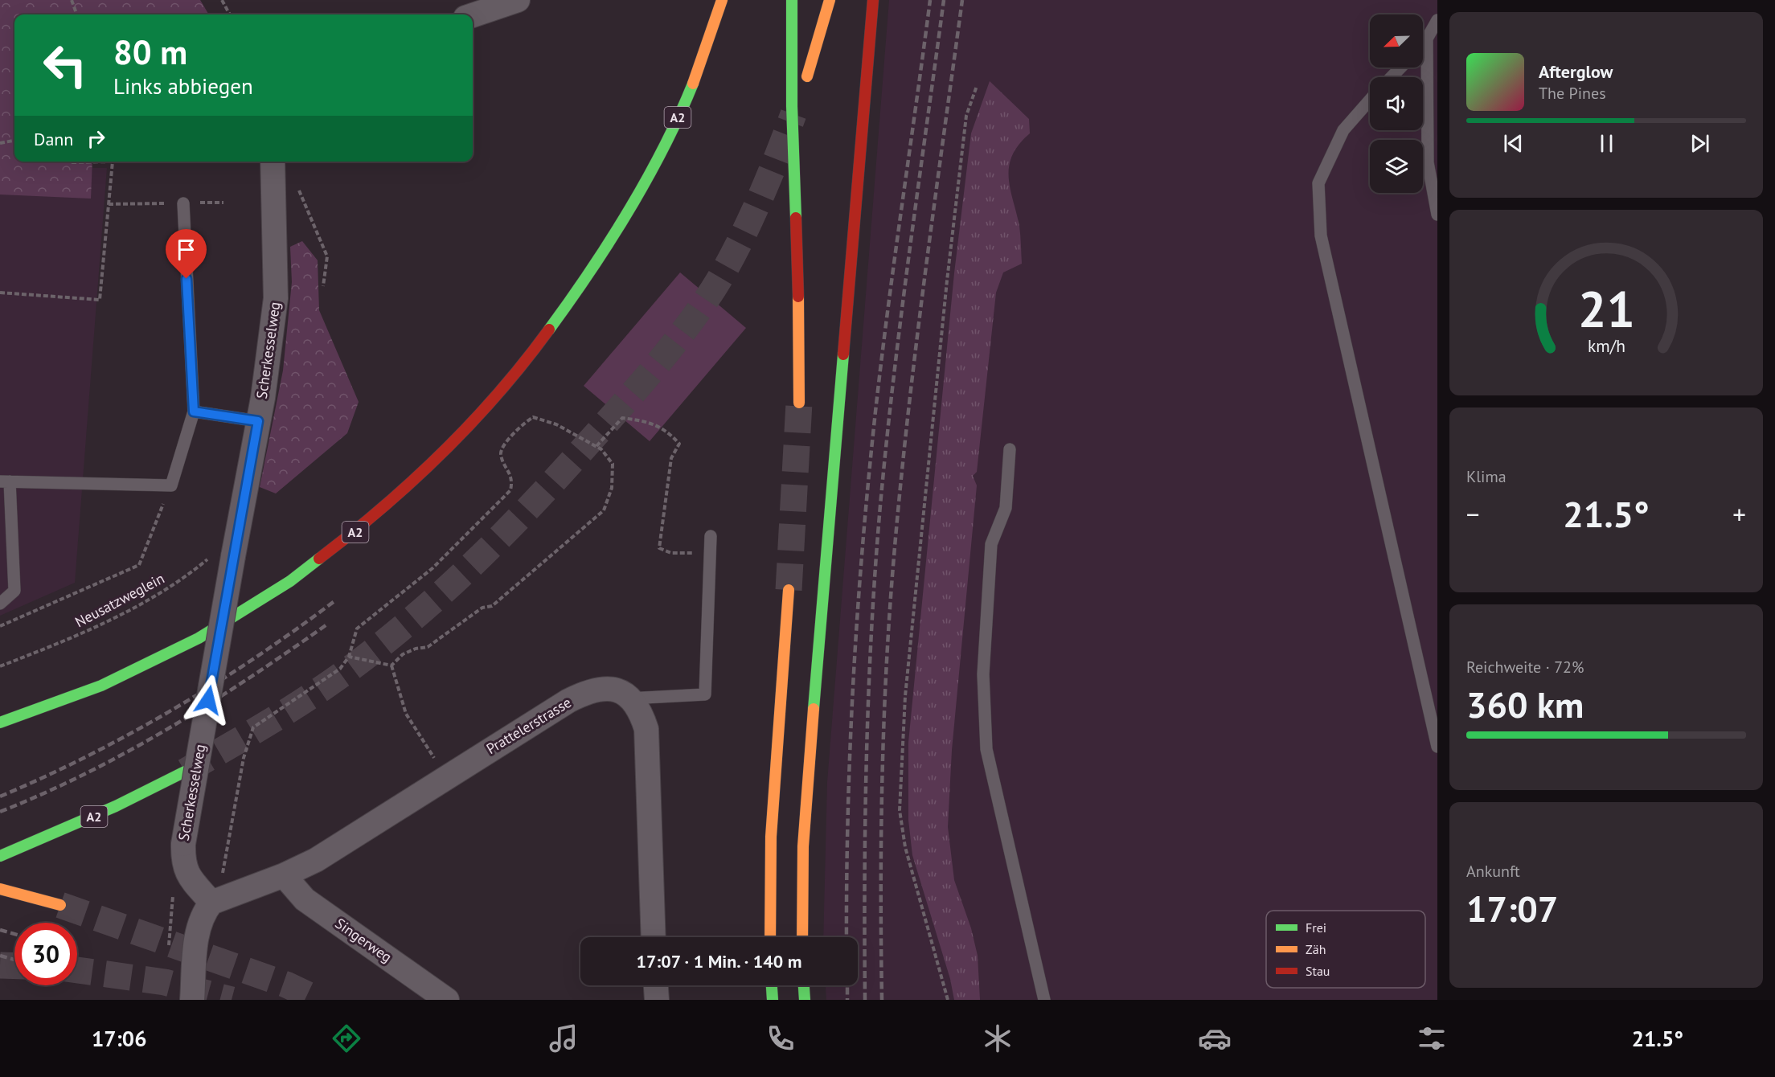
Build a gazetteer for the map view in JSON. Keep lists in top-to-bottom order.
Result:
{
  "streets": {
    "highway": ["A2"],
    "street": ["Scherkesselweg", "Prattelerstrasse", "Singerweg"],
    "path": ["Neusatzweglein"]
  },
  "crossings": [
    ["Scherkesselweg", "Neusatzweglein"],
    ["Scherkesselweg", "Prattelerstrasse"],
    ["Prattelerstrasse", "Singerweg"]
  ],
  "legend": ["Frei", "Zäh", "Stau"],
  "north": "bottom left",
  "page": {
    "turn": ["80 m", "Links abbiegen"],
    "song": ["Afterglow", "The Pines"],
    "then": "Dann",
    "tile": [
      "Klima",
      ["Reichweite · 72%", "360 km"],
      ["Ankunft", "17:07"]
    ],
    "heat": ["−", "21.5°", "+"],
    "limit": "30",
    "trip": "17:07 · 1 Min. · 140 m",
    "tabs": ["17:06", "21.5°"],
    "gauge": ["21", "km/h"]
  }
}
